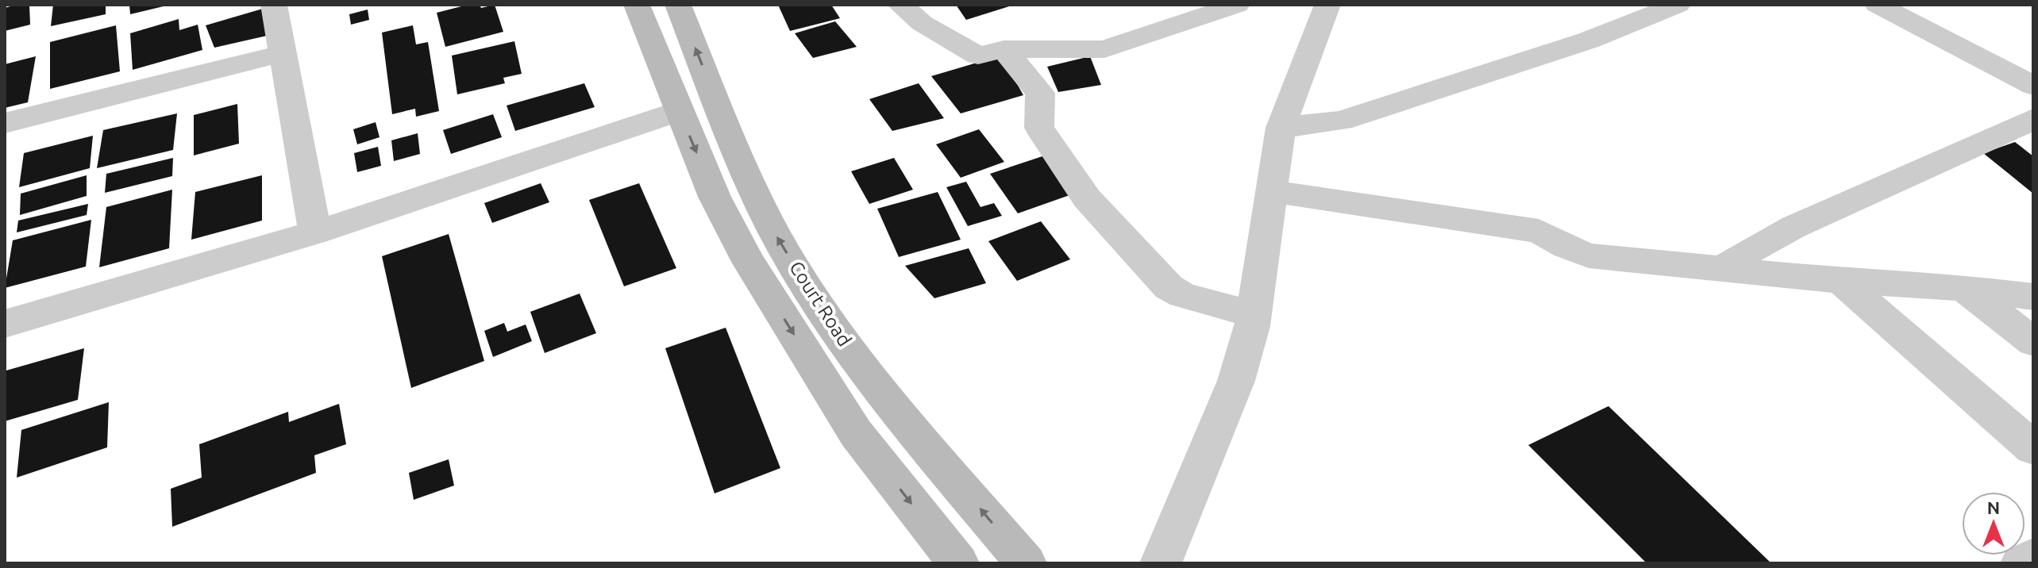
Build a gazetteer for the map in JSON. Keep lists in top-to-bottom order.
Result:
{
  "streets": {
    "main road": ["Court Road"]
  },
  "north": "top"
}
